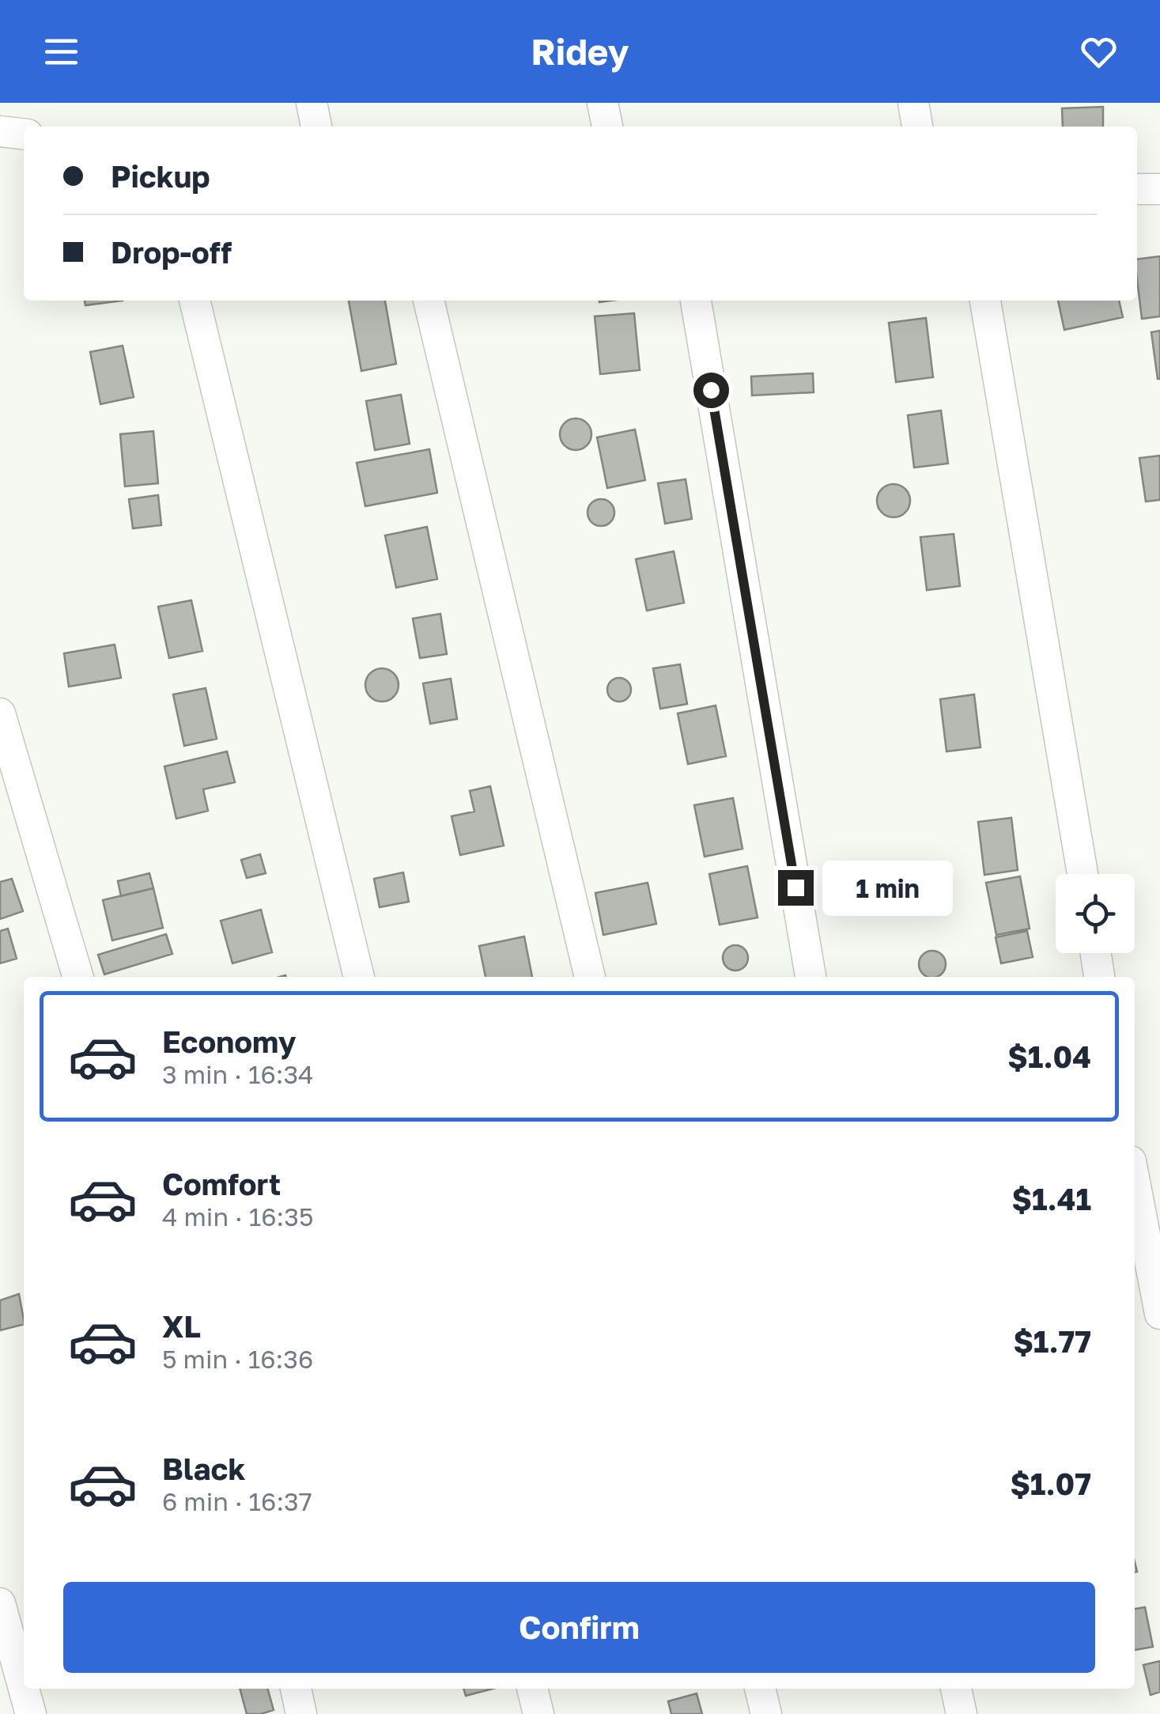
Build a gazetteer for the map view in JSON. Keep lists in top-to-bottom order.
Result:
{
  "page": {
    "header": "Ridey",
    "banner": ["Pickup", "Drop-off"],
    "bubble": "1 min",
    "list": [
      {
        "name": "Economy",
        "note": "3 min · 16:34",
        "value": "$1.04"
      },
      {
        "name": "Comfort",
        "note": "4 min · 16:35",
        "value": "$1.41"
      },
      {
        "name": "XL",
        "note": "5 min · 16:36",
        "value": "$1.77"
      },
      {
        "name": "Black",
        "note": "6 min · 16:37",
        "value": "$1.07"
      }
    ],
    "buttons": "Confirm"
  }
}
